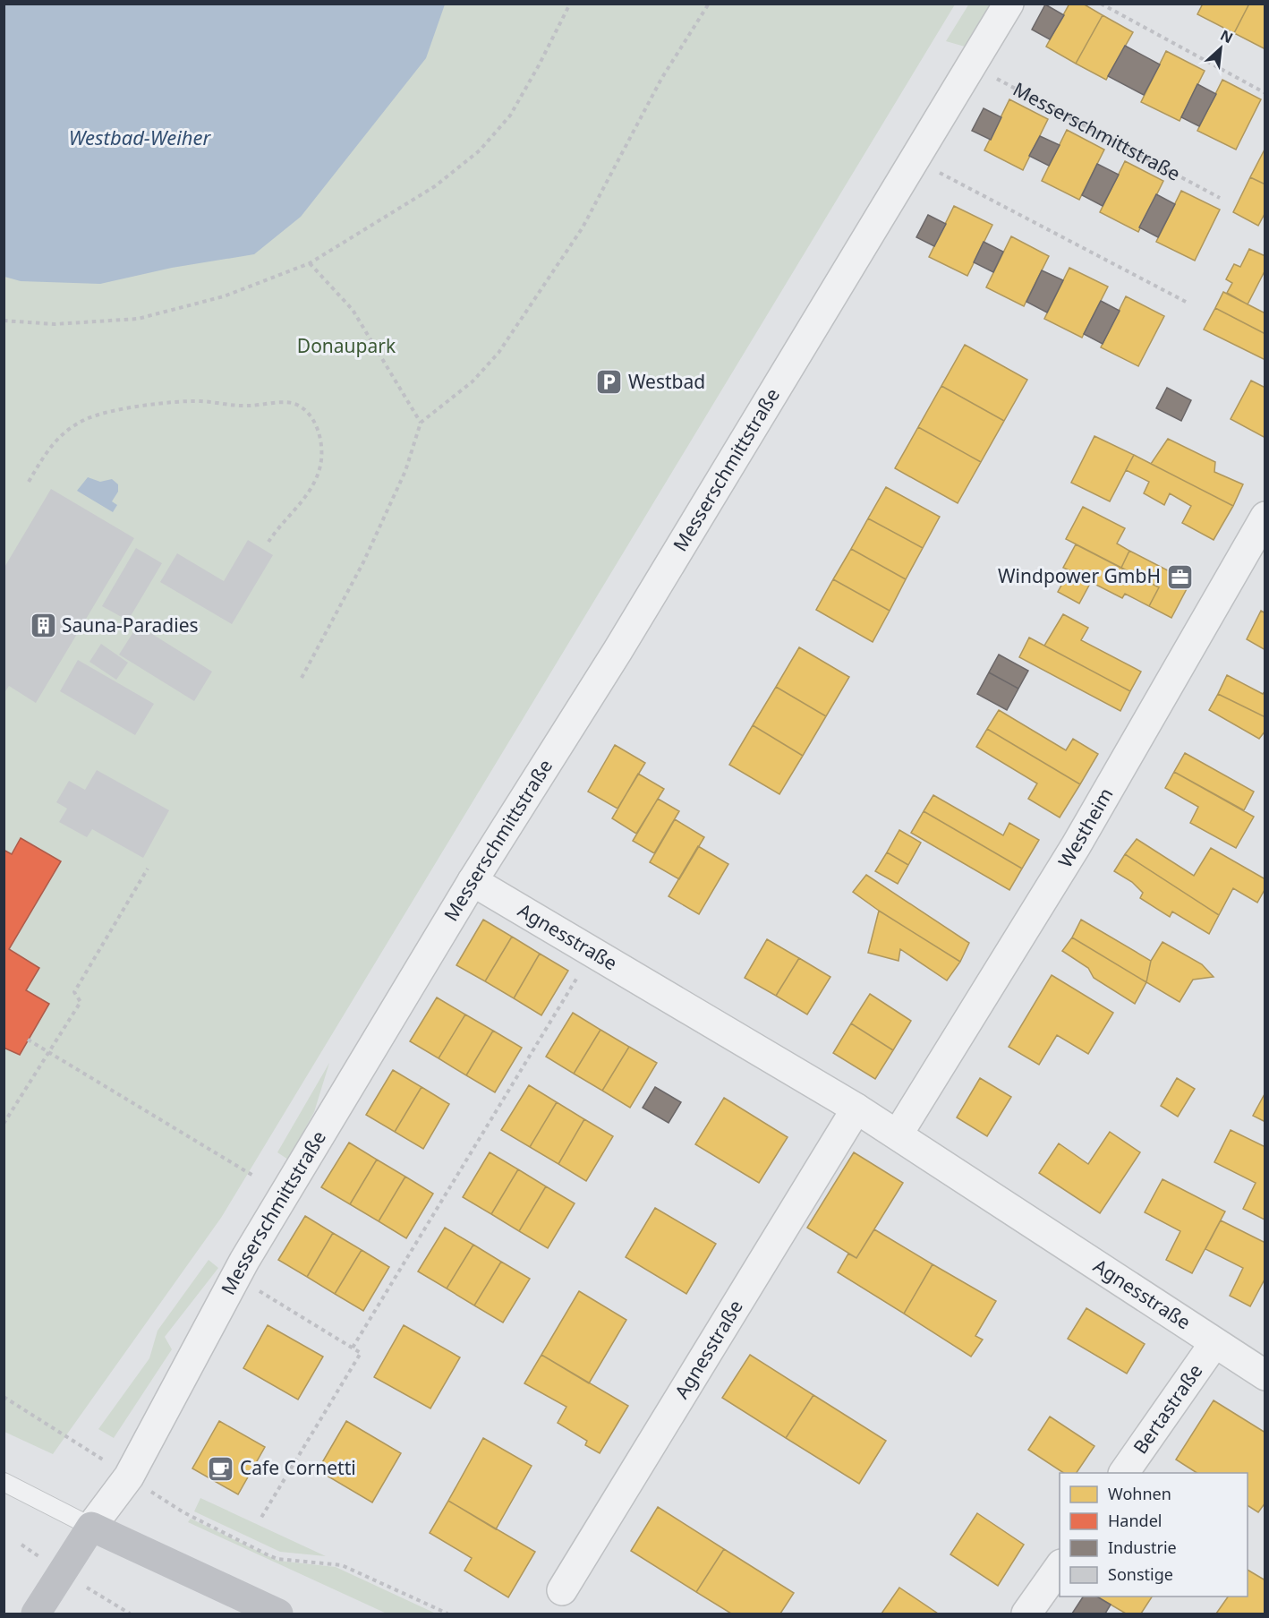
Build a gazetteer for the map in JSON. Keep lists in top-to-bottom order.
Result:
{
  "streets": {
    "street": [
      "Messerschmittstraße",
      "Westheim",
      "Agnesstraße",
      "Bertastraße"
    ]
  },
  "crossings": [
    ["Messerschmittstraße", "Agnesstraße"],
    ["Westheim", "Agnesstraße"],
    ["Agnesstraße", "Bertastraße"]
  ],
  "water": ["Westbad-Weiher"],
  "parks": ["Donaupark"],
  "places": {
    "parking": ["Westbad"],
    "office": ["Windpower GmbH"],
    "building": ["Sauna-Paradies"],
    "cafe": ["Cafe Cornetti"]
  },
  "legend": [
    "Wohnen",
    "Handel",
    "Industrie",
    "Sonstige"
  ],
  "north": "top right"
}
